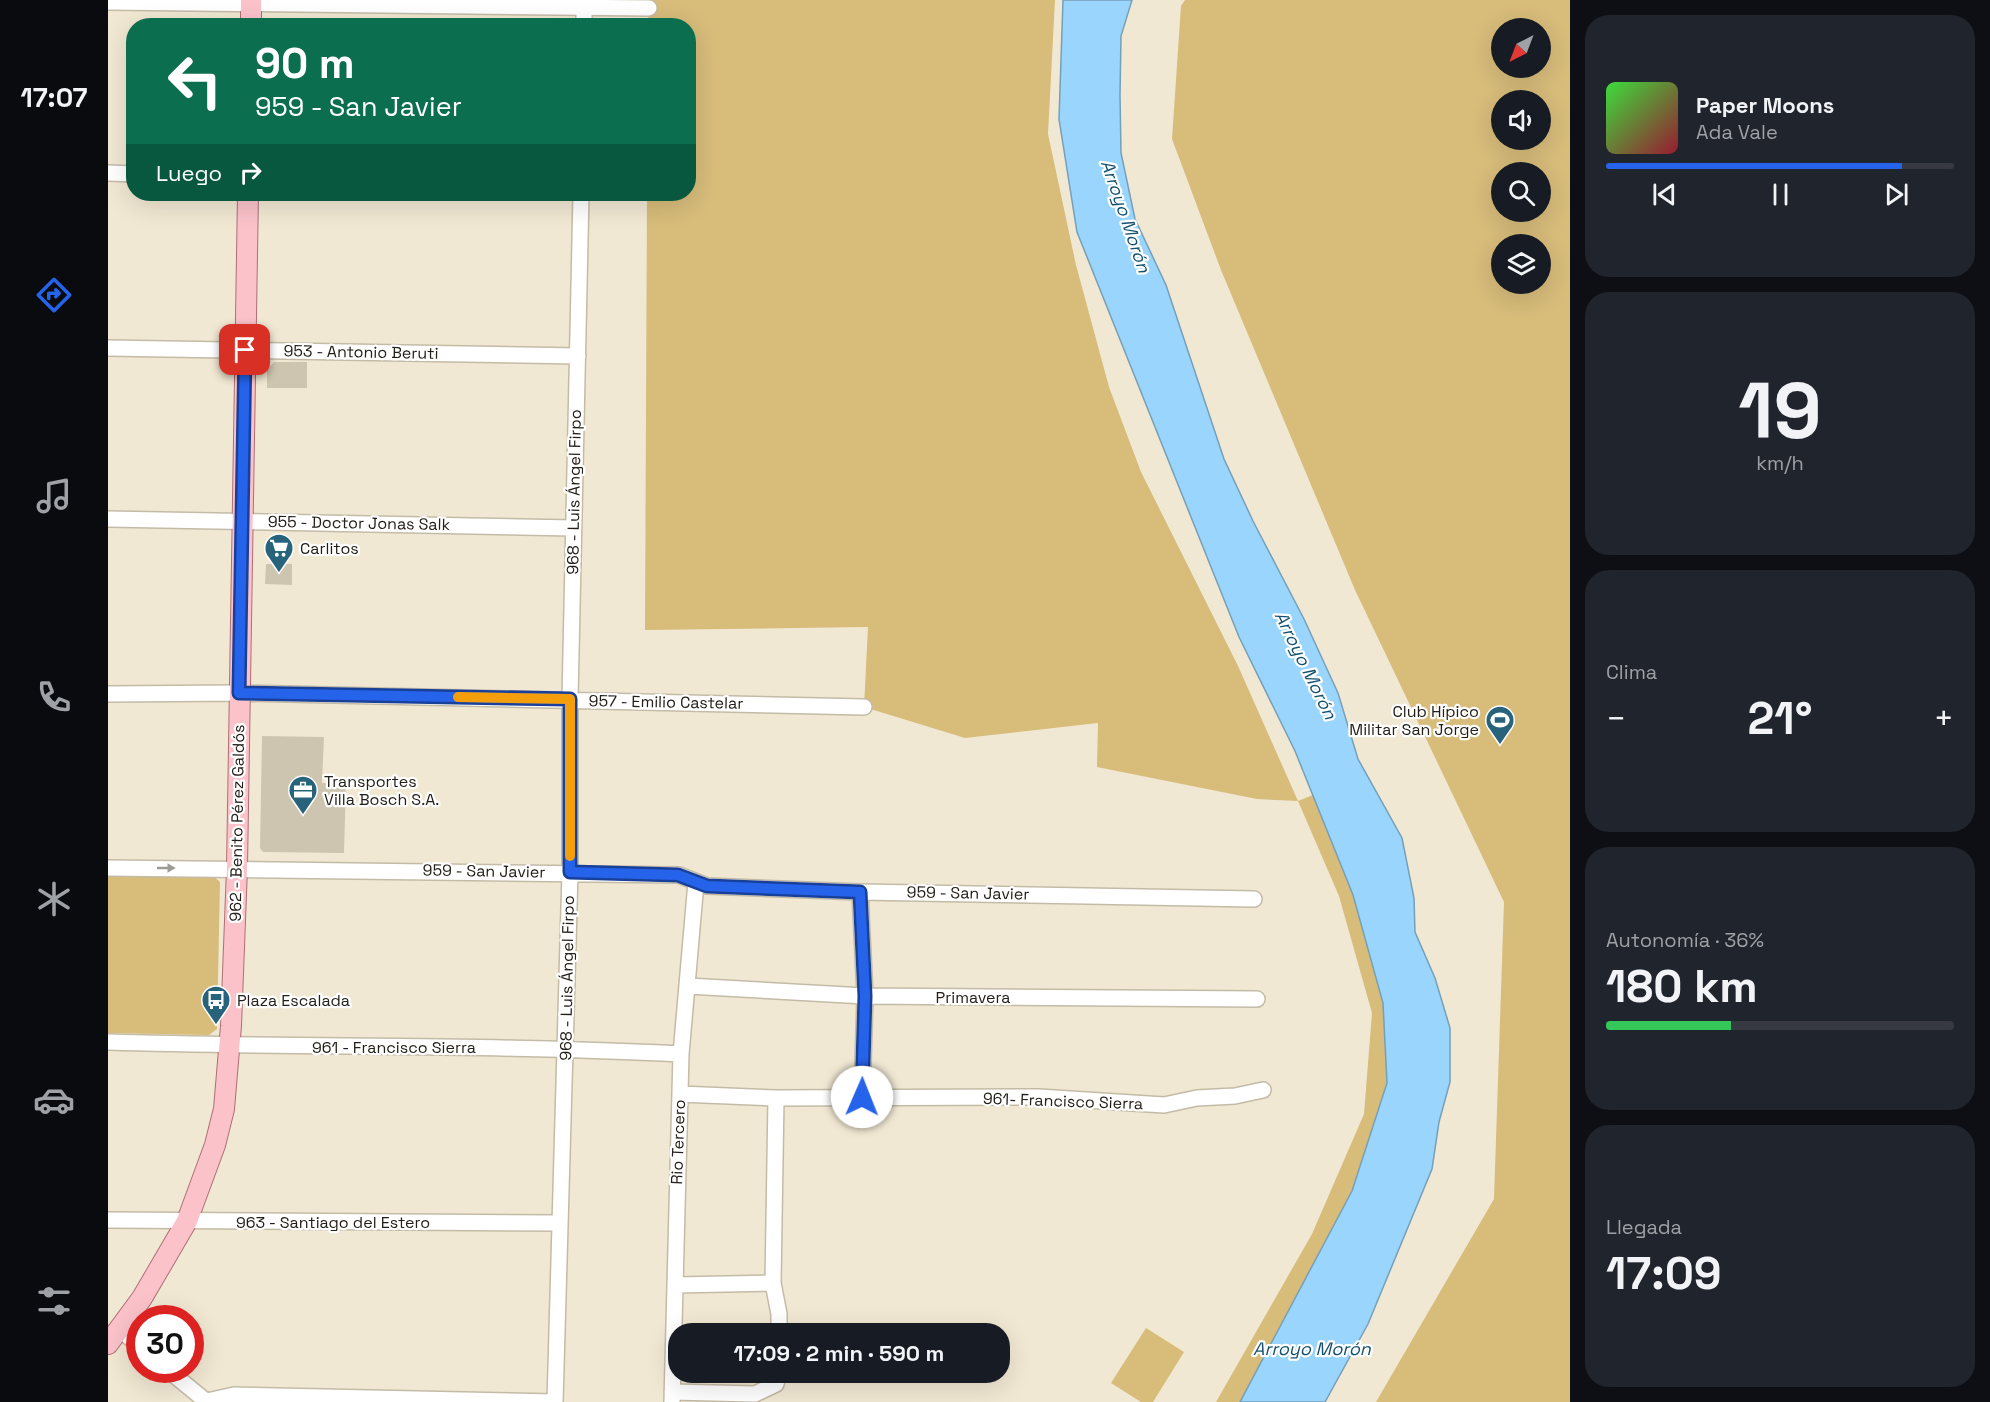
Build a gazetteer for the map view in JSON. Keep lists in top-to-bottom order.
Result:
{
  "streets": {
    "main road": ["962 - Benito Pérez Galdós"],
    "street": [
      "953 - Antonio Beruti",
      "968 - Luis Ángel Firpo",
      "955 - Doctor Jonas Salk",
      "957 - Emilio Castelar",
      "959 - San Javier",
      "Primavera",
      "961 - Francisco Sierra",
      "961- Francisco Sierra",
      "Rio Tercero",
      "963 - Santiago del Estero"
    ]
  },
  "crossings": [
    ["953 - Antonio Beruti", "968 - Luis Ángel Firpo"],
    ["953 - Antonio Beruti", "962 - Benito Pérez Galdós"],
    ["968 - Luis Ángel Firpo", "955 - Doctor Jonas Salk"],
    ["968 - Luis Ángel Firpo", "957 - Emilio Castelar"],
    ["968 - Luis Ángel Firpo", "959 - San Javier"],
    ["968 - Luis Ángel Firpo", "961 - Francisco Sierra"],
    ["968 - Luis Ángel Firpo", "963 - Santiago del Estero"],
    ["955 - Doctor Jonas Salk", "962 - Benito Pérez Galdós"],
    ["957 - Emilio Castelar", "962 - Benito Pérez Galdós"],
    ["962 - Benito Pérez Galdós", "959 - San Javier"],
    ["962 - Benito Pérez Galdós", "961 - Francisco Sierra"],
    ["962 - Benito Pérez Galdós", "963 - Santiago del Estero"],
    ["959 - San Javier", "Rio Tercero"],
    ["Primavera", "Rio Tercero"],
    ["961 - Francisco Sierra", "Rio Tercero"],
    ["961- Francisco Sierra", "Rio Tercero"]
  ],
  "water": ["Arroyo Morón"],
  "places": {
    "supermarket": ["Carlitos"],
    "sports": ["Club Hípico Militar San Jorge"],
    "office": ["Transportes Villa Bosch S.A."],
    "bus stop": ["Plaza Escalada"]
  },
  "north": "bottom left",
  "page": {
    "tabs": "17:07",
    "turn": ["90 m", "959 - San Javier"],
    "song": ["Paper Moons", "Ada Vale"],
    "then": "Luego",
    "tile": [
      ["19", "km/h"],
      "Clima",
      ["Autonomía · 36%", "180 km"],
      ["Llegada", "17:09"]
    ],
    "heat": ["−", "21°", "+"],
    "limit": "30",
    "trip": "17:09 · 2 min · 590 m"
  }
}
